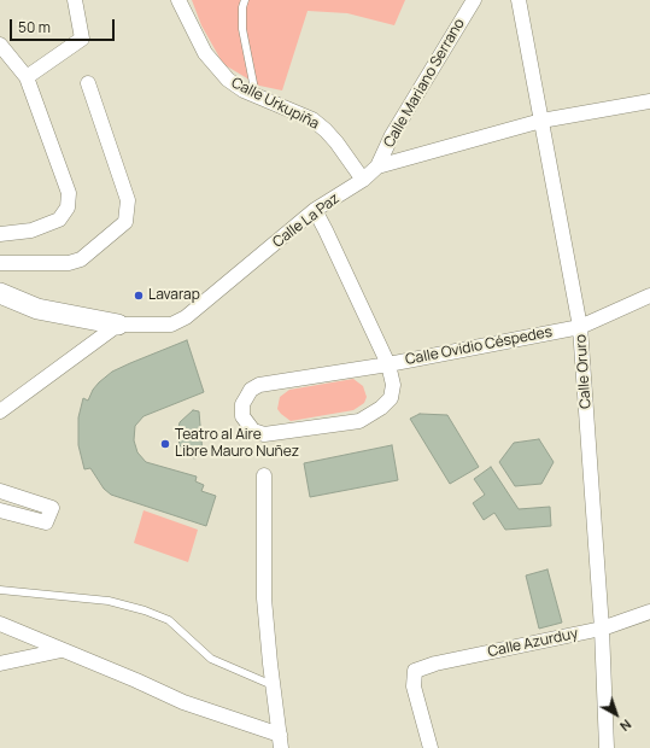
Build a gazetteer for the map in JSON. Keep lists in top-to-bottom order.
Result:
{
  "streets": {
    "street": [
      "Calle Mariano Serrano",
      "Calle Urkupiña",
      "Calle La Paz",
      "Calle Ovidio Céspedes",
      "Calle Oruro",
      "Calle Azurduy"
    ]
  },
  "crossings": [
    ["Calle Mariano Serrano", "Calle La Paz"],
    ["Calle Urkupiña", "Calle La Paz"],
    ["Calle La Paz", "Calle Oruro"],
    ["Calle Ovidio Céspedes", "Calle Oruro"],
    ["Calle Oruro", "Calle Azurduy"]
  ],
  "places": ["Lavarap", "Teatro al Aire Libre Mauro Nuñez"],
  "scale_bar": "50 m",
  "north": "bottom right"
}
